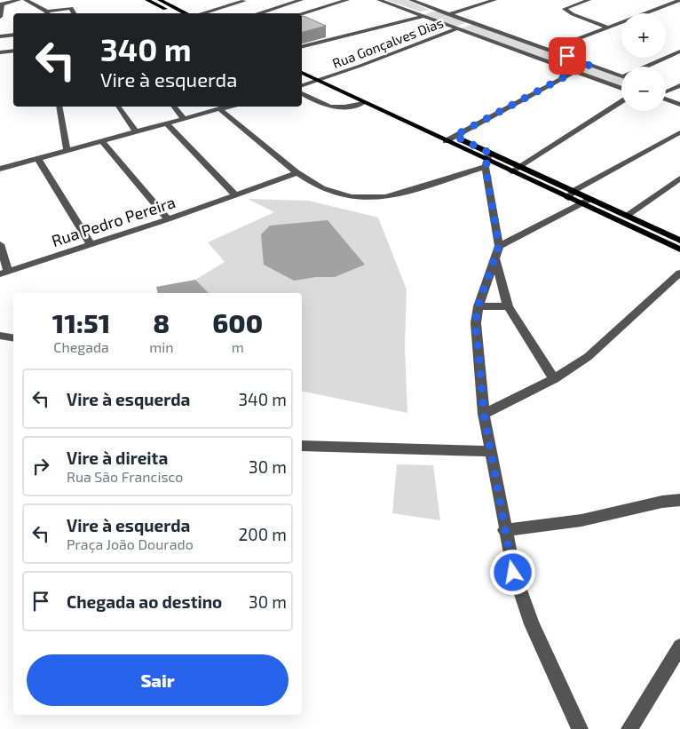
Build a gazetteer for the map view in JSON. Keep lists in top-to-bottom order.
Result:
{
  "streets": {
    "street": ["Rua Gonçalves Dias", "Rua Pedro Pereira"]
  },
  "page": {
    "map_buttons": ["+", "−"],
    "turn": ["340 m", "Vire à esquerda"],
    "eta": [
      "11:51",
      "Chegada",
      "8",
      "min",
      "600",
      "m"
    ],
    "list": [
      {
        "name": "Vire à esquerda",
        "value": "340 m"
      },
      {
        "name": "Vire à direita",
        "note": "Rua São Francisco",
        "value": "30 m"
      },
      {
        "name": "Vire à esquerda",
        "note": "Praça João Dourado",
        "value": "200 m"
      },
      {
        "name": "Chegada ao destino",
        "value": "30 m"
      }
    ],
    "buttons": "Sair"
  }
}
